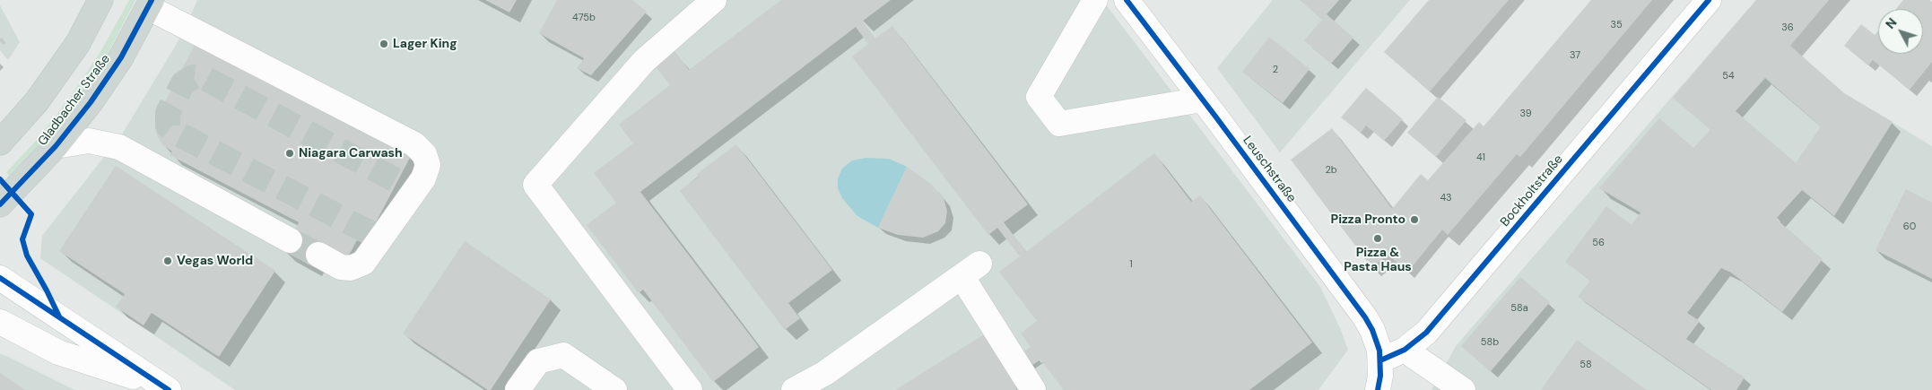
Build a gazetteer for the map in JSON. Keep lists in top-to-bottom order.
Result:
{
  "streets": {
    "main road": ["Gladbacher Straße"],
    "street": ["Leuschstraße", "Bockholtstraße"]
  },
  "crossings": [
    ["Leuschstraße", "Bockholtstraße"]
  ],
  "places": [
    "Lager King",
    "Niagara Carwash",
    "Pizza Pronto",
    "Pizza & Pasta Haus",
    "Vegas World"
  ],
  "house_numbers": [
    "475b",
    "35",
    "36",
    "37",
    "2",
    "54",
    "39",
    "41",
    "2b",
    "43",
    "60",
    "56",
    "1",
    "58a",
    "58b",
    "58"
  ],
  "north": "top left"
}
